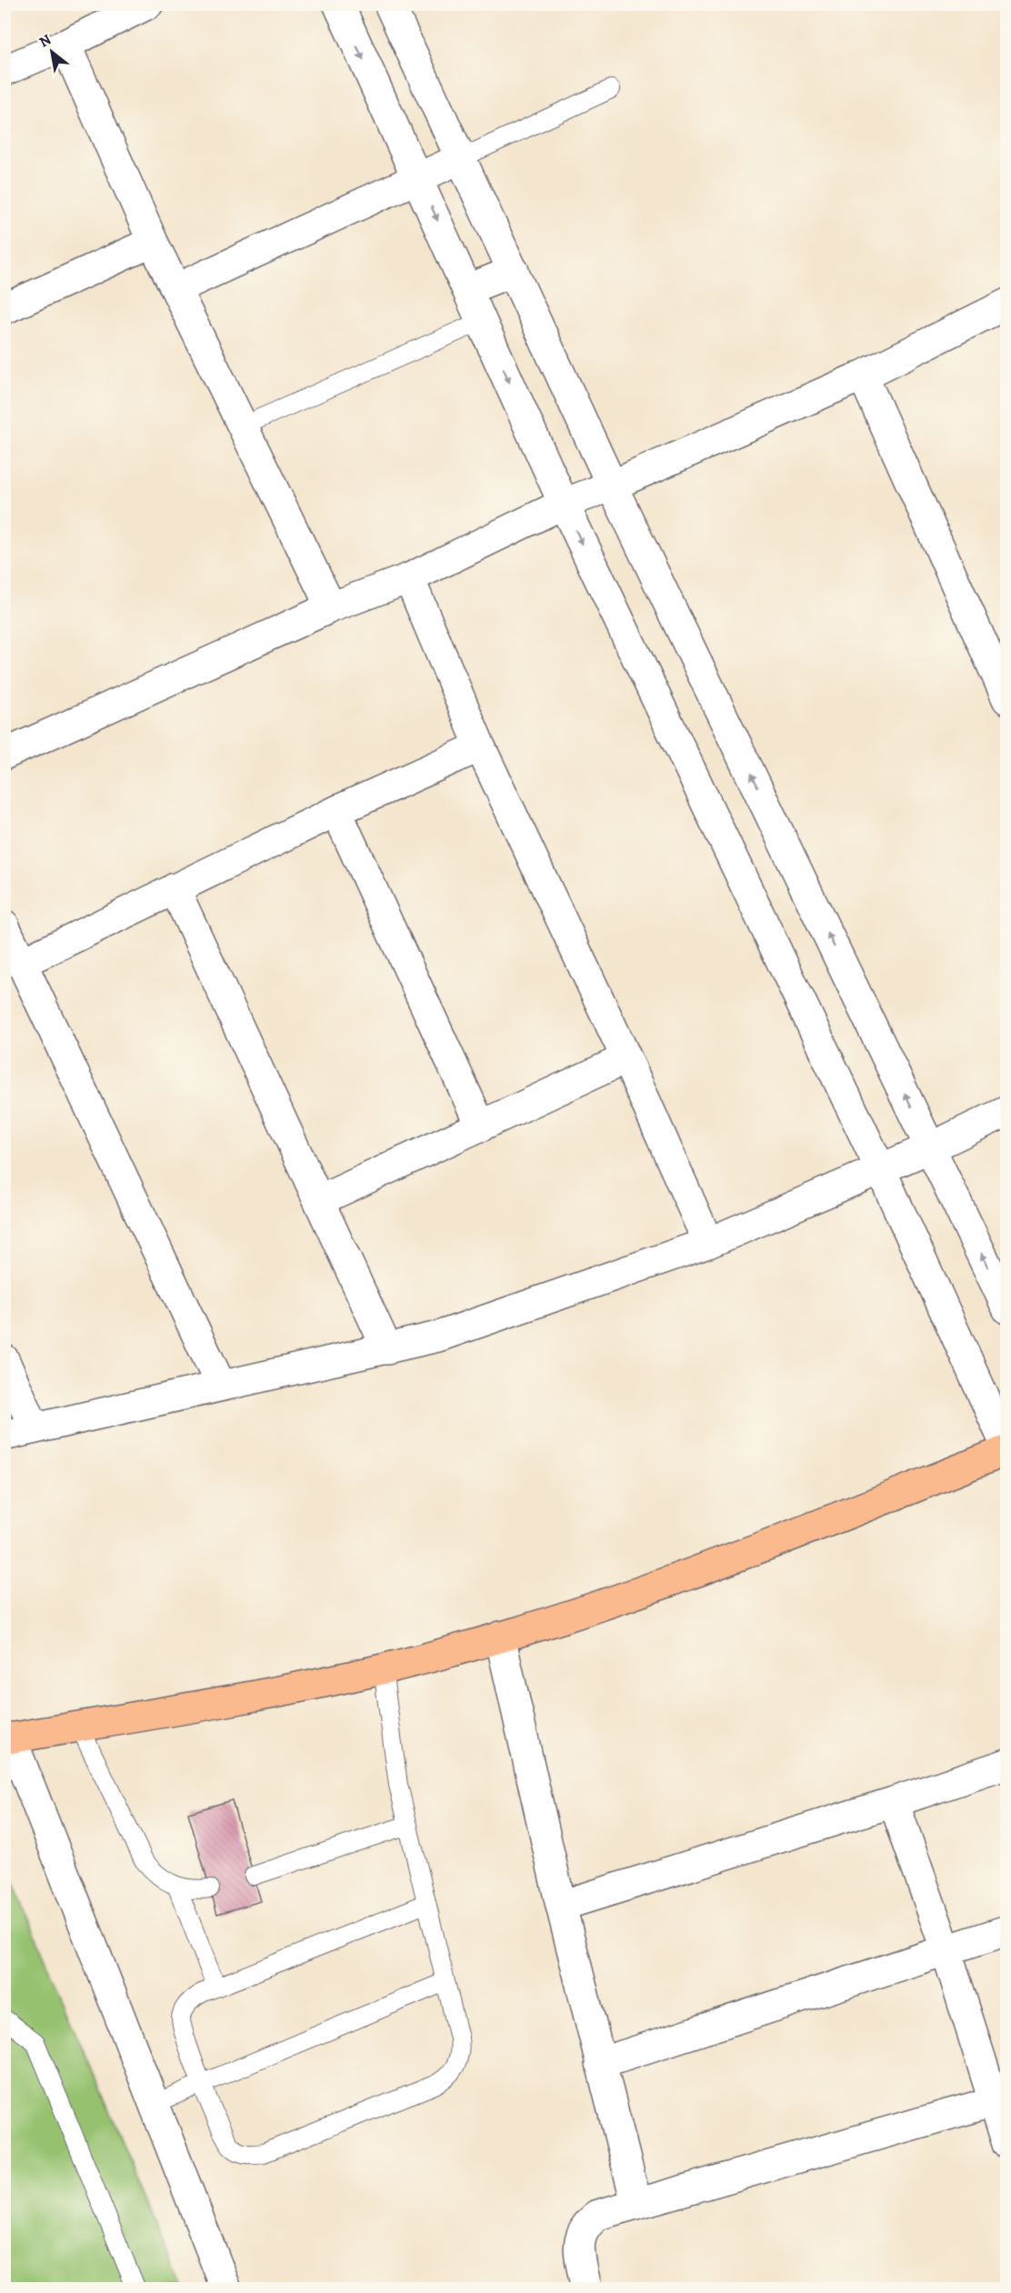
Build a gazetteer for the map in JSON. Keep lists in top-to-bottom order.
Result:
{
  "north": "top left"
}
